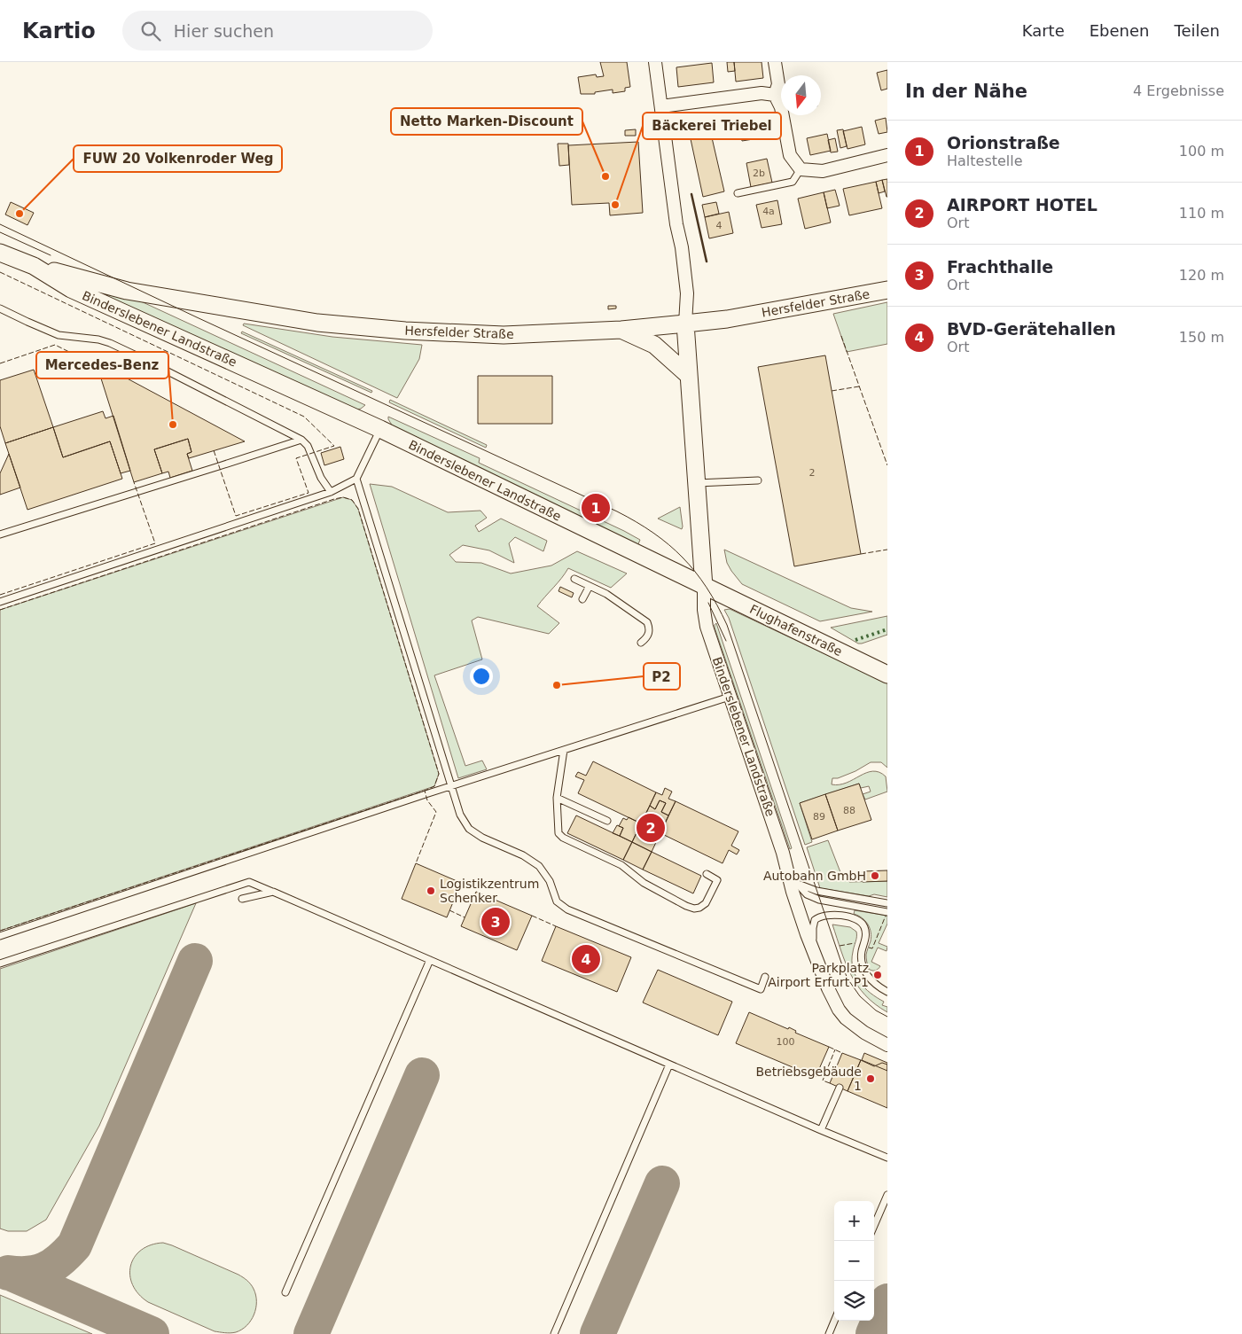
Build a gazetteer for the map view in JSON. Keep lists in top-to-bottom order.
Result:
{
  "streets": {
    "street": ["Hersfelder Straße", "Binderslebener Landstraße", "Flughafenstraße"]
  },
  "crossings": [
    ["Hersfelder Straße", "Binderslebener Landstraße"],
    ["Binderslebener Landstraße", "Flughafenstraße"]
  ],
  "places": [
    "Netto Marken-Discount",
    "Bäckerei Triebel",
    "FUW 20 Volkenroder Weg",
    "Mercedes-Benz",
    "P2",
    "Autobahn GmbH",
    "Logistikzentrum Schenker",
    "Parkplatz Airport Erfurt P1",
    "Betriebsgebäude 1"
  ],
  "house_numbers": [
    "2b",
    "4a",
    "4",
    "2",
    "88",
    "89",
    "100"
  ],
  "north": "bottom",
  "page": {
    "header": "Kartio",
    "search": "Hier suchen",
    "nav": ["Karte", "Ebenen", "Teilen"],
    "heading": ["In der Nähe", "4 Ergebnisse"],
    "list": [
      {
        "mark": "1",
        "name": "Orionstraße",
        "note": "Haltestelle",
        "value": "100 m"
      },
      {
        "mark": "2",
        "name": "AIRPORT HOTEL",
        "note": "Ort",
        "value": "110 m"
      },
      {
        "mark": "3",
        "name": "Frachthalle",
        "note": "Ort",
        "value": "120 m"
      },
      {
        "mark": "4",
        "name": "BVD-Gerätehallen",
        "note": "Ort",
        "value": "150 m"
      }
    ],
    "pins": [
      "1",
      "2",
      "3",
      "4"
    ],
    "map_buttons": ["+", "−"]
  }
}
